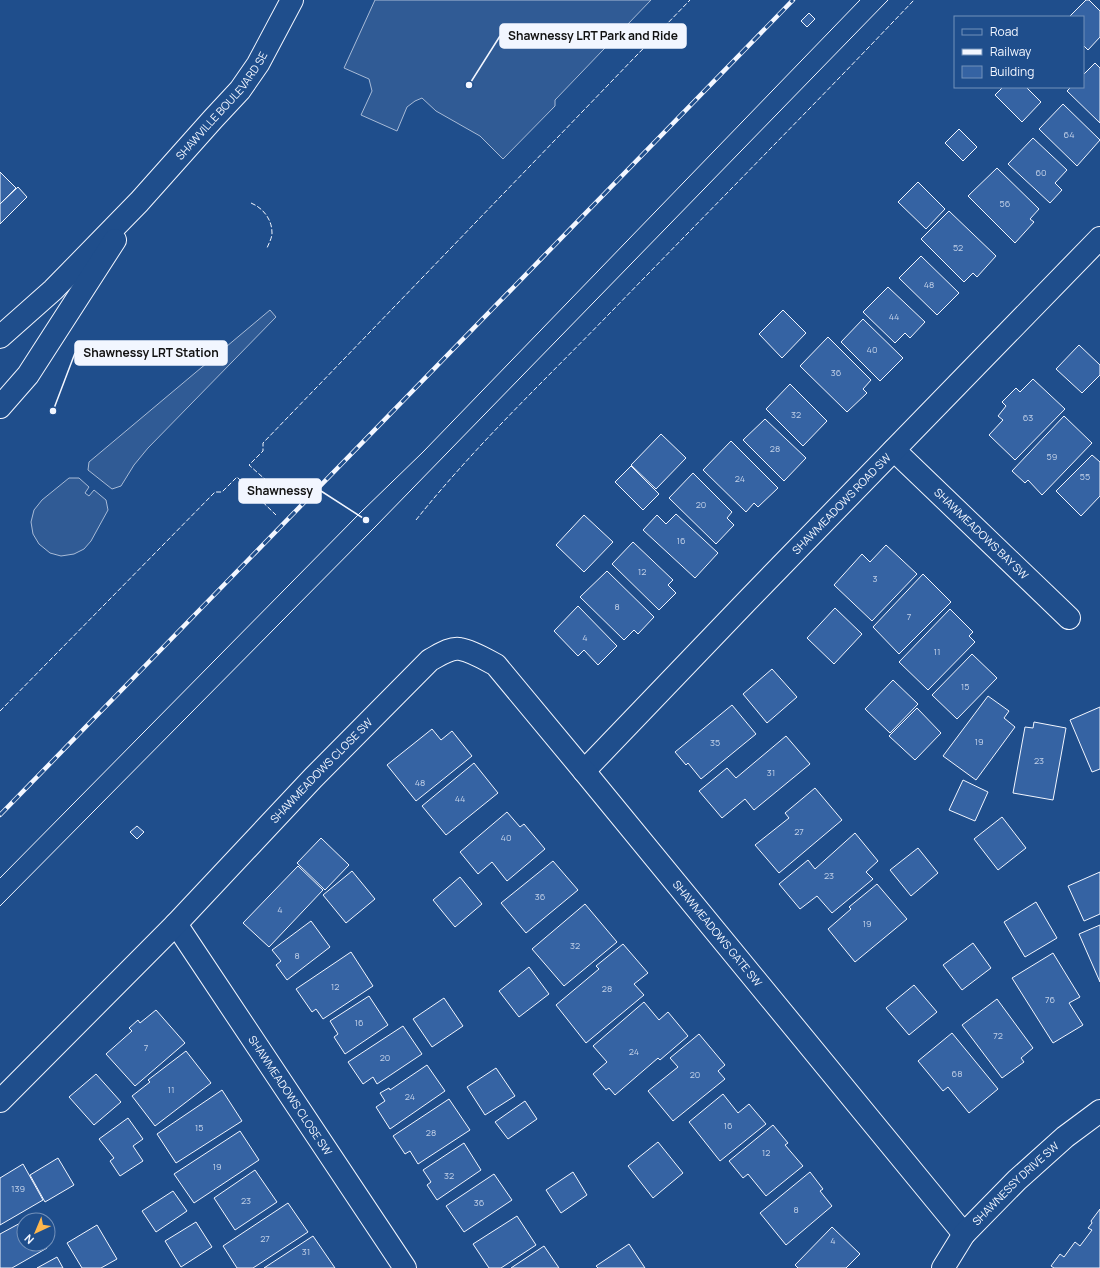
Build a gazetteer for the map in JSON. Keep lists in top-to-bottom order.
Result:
{
  "streets": {
    "street": [
      "SHAWVILLE BOULEVARD SE",
      "SHAWMEADOWS ROAD SW",
      "SHAWMEADOWS BAY SW",
      "SHAWMEADOWS CLOSE SW",
      "SHAWMEADOWS GATE SW",
      "SHAWNESSY DRIVE SW"
    ]
  },
  "crossings": [
    ["SHAWMEADOWS ROAD SW", "SHAWMEADOWS BAY SW"],
    ["SHAWMEADOWS ROAD SW", "SHAWMEADOWS GATE SW"],
    ["SHAWMEADOWS CLOSE SW", "SHAWMEADOWS GATE SW"],
    ["SHAWMEADOWS GATE SW", "SHAWNESSY DRIVE SW"]
  ],
  "places": ["Shawnessy LRT Park and Ride", "Shawnessy LRT Station", "Shawnessy"],
  "house_numbers": [
    "64",
    "60",
    "56",
    "52",
    "48",
    "44",
    "40",
    "36",
    "32",
    "63",
    "28",
    "59",
    "55",
    "24",
    "20",
    "16",
    "12",
    "3",
    "8",
    "7",
    "4",
    "11",
    "15",
    "19",
    "35",
    "23",
    "31",
    "48",
    "44",
    "27",
    "40",
    "23",
    "36",
    "4",
    "19",
    "32",
    "8",
    "12",
    "28",
    "76",
    "16",
    "72",
    "7",
    "24",
    "20",
    "68",
    "20",
    "11",
    "24",
    "16",
    "15",
    "28",
    "12",
    "19",
    "32",
    "139",
    "23",
    "36",
    "8",
    "27",
    "4",
    "31"
  ],
  "legend": ["Road", "Railway", "Building"],
  "north": "bottom left"
}
